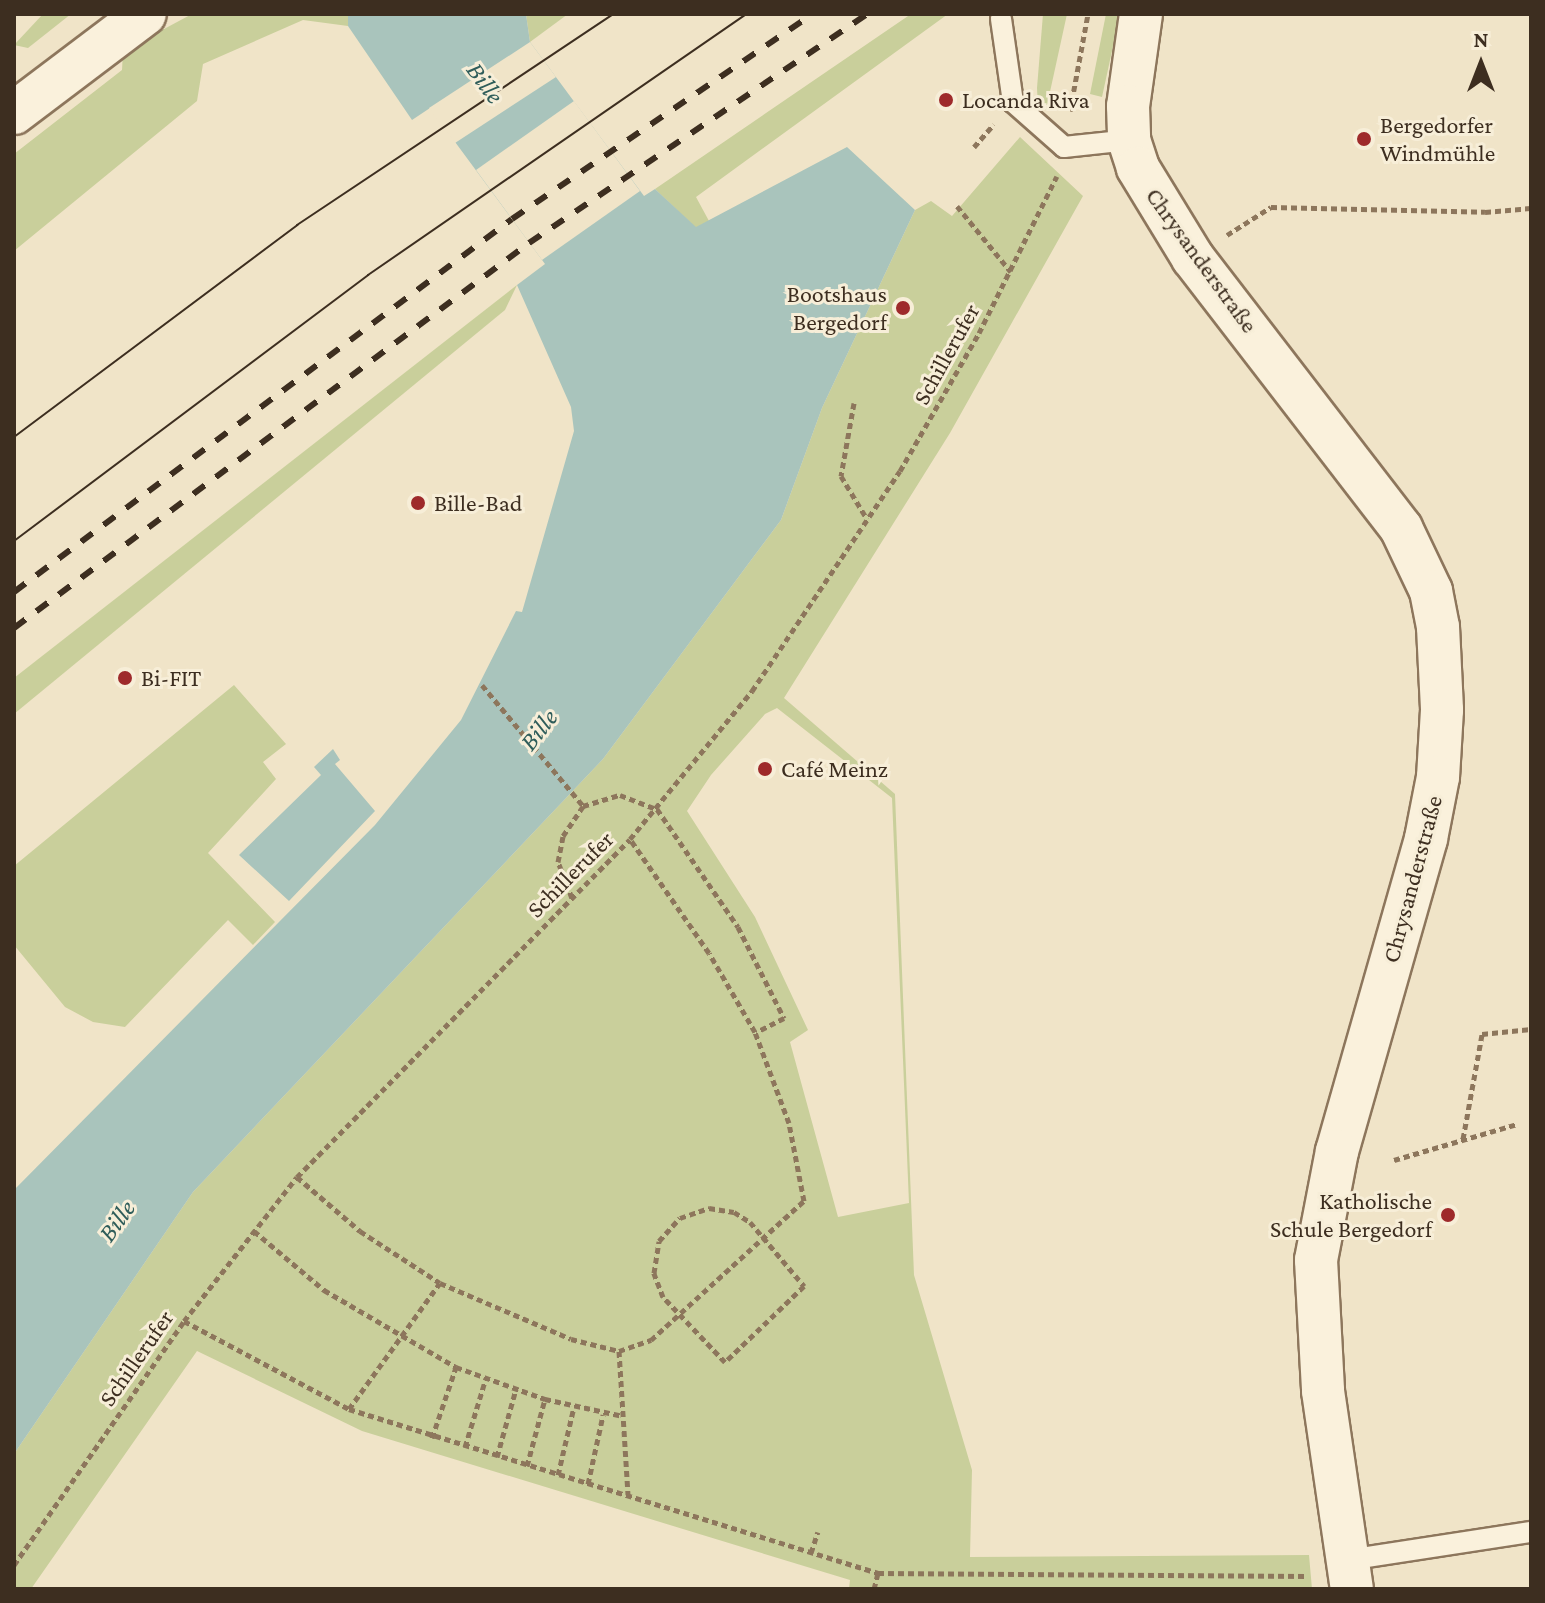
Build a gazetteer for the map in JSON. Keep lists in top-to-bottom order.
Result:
{
  "streets": {
    "street": ["Chrysanderstraße"],
    "path": ["Schillerufer"]
  },
  "water": ["Bille"],
  "places": [
    "Locanda Riva",
    "Bergedorfer Windmühle",
    "Bootshaus Bergedorf",
    "Bille-Bad",
    "Bi-FIT",
    "Café Meinz",
    "Katholische Schule Bergedorf"
  ],
  "north": "top"
}
